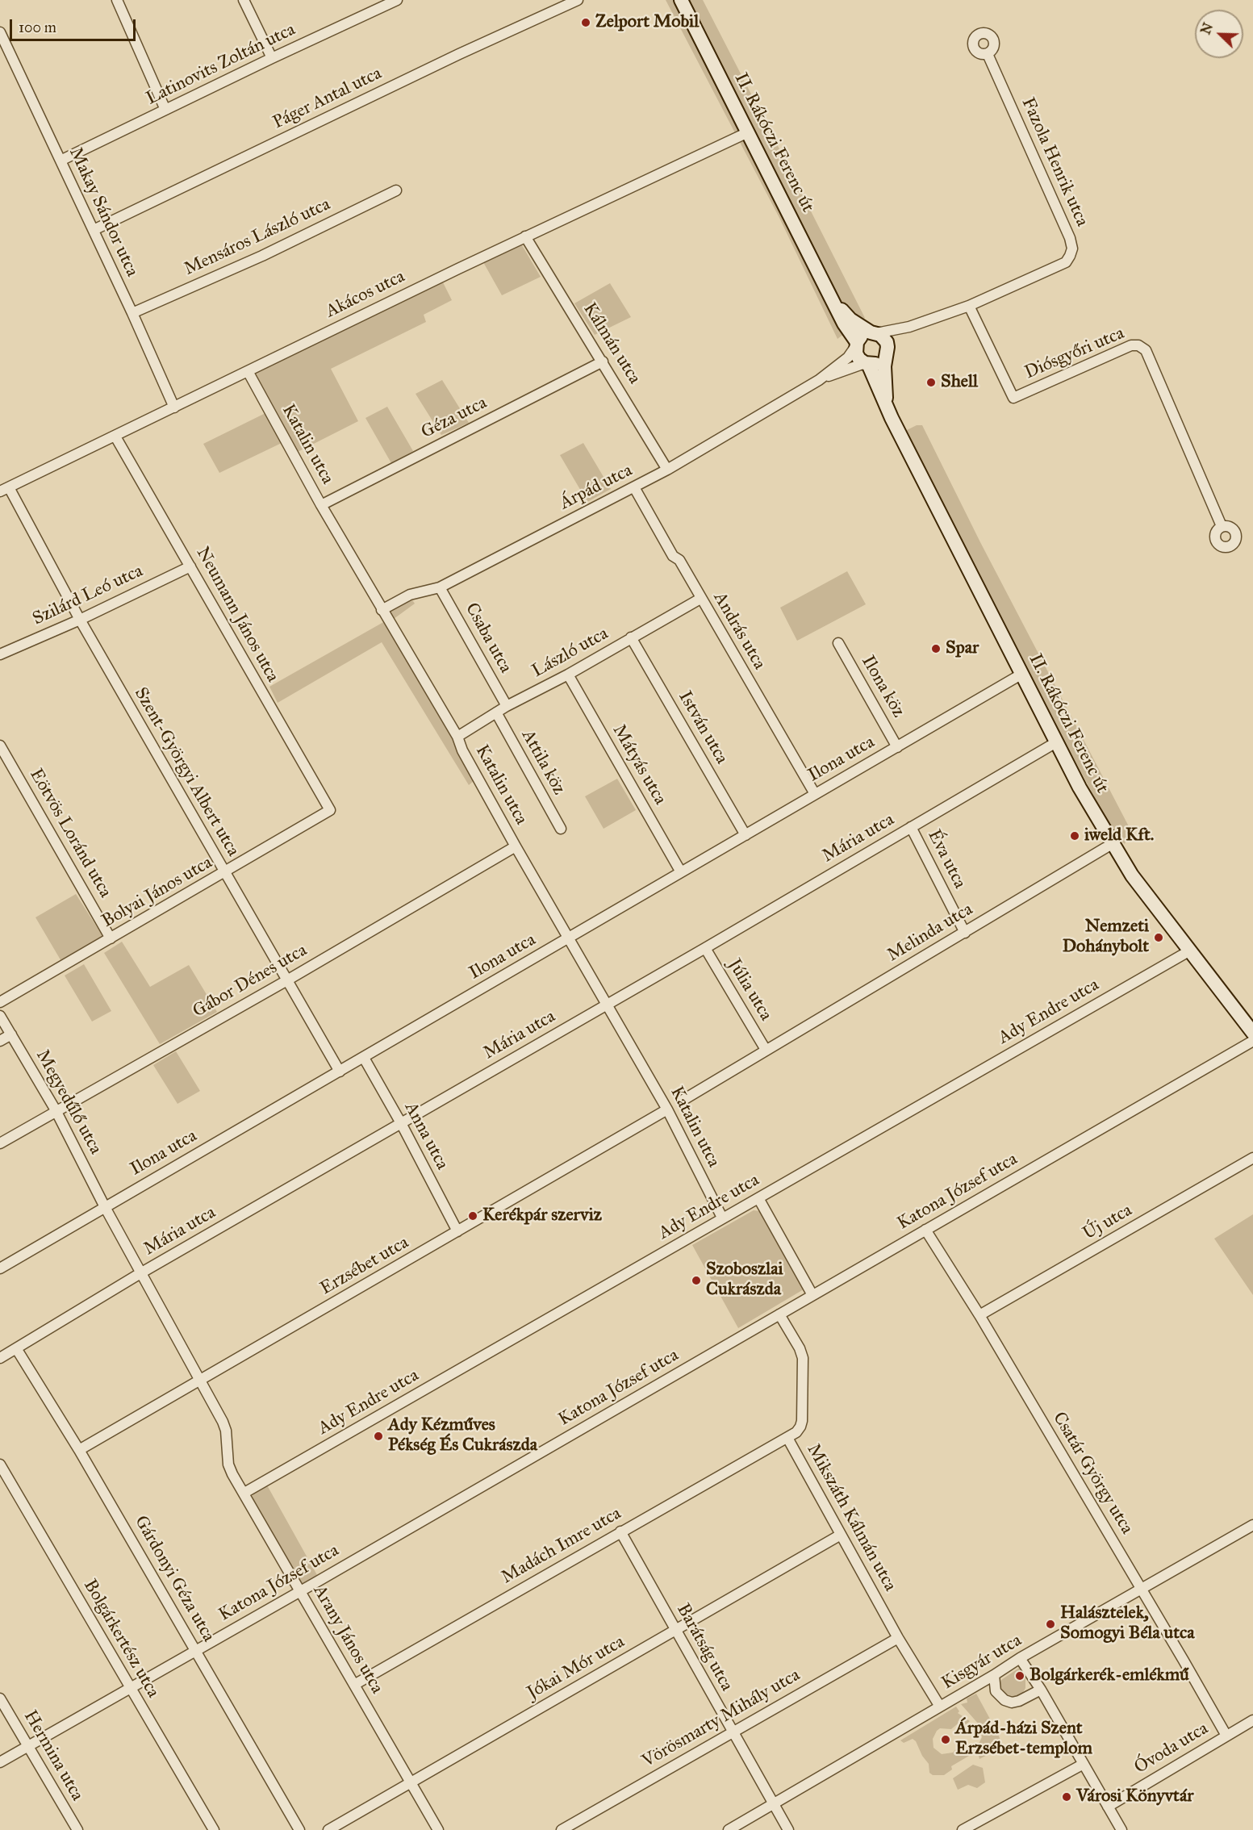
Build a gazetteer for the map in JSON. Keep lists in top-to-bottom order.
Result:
{
  "streets": {
    "main road": ["II. Rákóczi Ferenc út"],
    "street": [
      "Latinovits Zoltán utca",
      "Páger Antal utca",
      "Fazola Henrik utca",
      "Makay Sándor utca",
      "Mensáros László utca",
      "Akácos utca",
      "Kálmán utca",
      "Diósgyőri utca",
      "Géza utca",
      "Katalin utca",
      "Árpád utca",
      "Szilárd Leó utca",
      "Neumann János utca",
      "András utca",
      "Csaba utca",
      "László utca",
      "Ilona köz",
      "István utca",
      "Ilona utca",
      "Attila köz",
      "Mátyás utca",
      "Szent-Györgyi Albert utca",
      "Eötvös Loránd utca",
      "Mária utca",
      "Éva utca",
      "Bolyai János utca",
      "Melinda utca",
      "Gábor Dénes utca",
      "Júlia utca",
      "Ady Endre utca",
      "Megyedűlő utca",
      "Anna utca",
      "Katona József utca",
      "Új utca",
      "Erzsébet utca",
      "Csatár György utca",
      "Mikszáth Kálmán utca",
      "Madách Imre utca",
      "Gárdonyi Géza utca",
      "Bolgárkertész utca",
      "Arany János utca",
      "Barátság utca",
      "Kisgyár utca",
      "Jókai Mór utca",
      "Vörösmarty Mihály utca",
      "Óvoda utca",
      "Hermina utca"
    ]
  },
  "crossings": [
    ["Latinovits Zoltán utca", "Makay Sándor utca"],
    ["Páger Antal utca", "Makay Sándor utca"],
    ["II. Rákóczi Ferenc út", "Akácos utca"],
    ["II. Rákóczi Ferenc út", "Árpád utca"],
    ["II. Rákóczi Ferenc út", "Ilona utca"],
    ["II. Rákóczi Ferenc út", "Mária utca"],
    ["II. Rákóczi Ferenc út", "Melinda utca"],
    ["II. Rákóczi Ferenc út", "Ady Endre utca"],
    ["Fazola Henrik utca", "Diósgyőri utca"],
    ["Makay Sándor utca", "Mensáros László utca"],
    ["Makay Sándor utca", "Akácos utca"],
    ["Akácos utca", "Kálmán utca"],
    ["Akácos utca", "Katalin utca"],
    ["Akácos utca", "Neumann János utca"],
    ["Akácos utca", "Szent-Györgyi Albert utca"],
    ["Kálmán utca", "Géza utca"],
    ["Kálmán utca", "Árpád utca"],
    ["Géza utca", "Katalin utca"],
    ["Katalin utca", "Árpád utca"],
    ["Katalin utca", "László utca"],
    ["Katalin utca", "Ilona utca"],
    ["Katalin utca", "Mária utca"],
    ["Katalin utca", "Gábor Dénes utca"],
    ["Katalin utca", "Ady Endre utca"],
    ["Katalin utca", "Erzsébet utca"],
    ["Árpád utca", "András utca"],
    ["Árpád utca", "Csaba utca"],
    ["Szilárd Leó utca", "Neumann János utca"],
    ["Szilárd Leó utca", "Szent-Györgyi Albert utca"],
    ["Neumann János utca", "Bolyai János utca"],
    ["András utca", "László utca"],
    ["András utca", "Ilona utca"],
    ["Csaba utca", "László utca"],
    ["László utca", "István utca"],
    ["László utca", "Attila köz"],
    ["László utca", "Mátyás utca"],
    ["Ilona köz", "Ilona utca"],
    ["István utca", "Ilona utca"],
    ["Ilona utca", "Mátyás utca"],
    ["Ilona utca", "Szent-Györgyi Albert utca"],
    ["Ilona utca", "Megyedűlő utca"],
    ["Ilona utca", "Anna utca"],
    ["Ilona utca", "Arany János utca"],
    ["Szent-Györgyi Albert utca", "Bolyai János utca"],
    ["Szent-Györgyi Albert utca", "Gábor Dénes utca"],
    ["Eötvös Loránd utca", "Bolyai János utca"],
    ["Mária utca", "Éva utca"],
    ["Mária utca", "Júlia utca"],
    ["Mária utca", "Anna utca"],
    ["Mária utca", "Gárdonyi Géza utca"],
    ["Mária utca", "Arany János utca"],
    ["Éva utca", "Melinda utca"],
    ["Melinda utca", "Júlia utca"],
    ["Gábor Dénes utca", "Megyedűlő utca"],
    ["Ady Endre utca", "Arany János utca"],
    ["Megyedűlő utca", "Arany János utca"],
    ["Anna utca", "Erzsébet utca"],
    ["Katona József utca", "Csatár György utca"],
    ["Katona József utca", "Mikszáth Kálmán utca"],
    ["Katona József utca", "Gárdonyi Géza utca"],
    ["Katona József utca", "Bolgárkertész utca"],
    ["Katona József utca", "Arany János utca"],
    ["Katona József utca", "Hermina utca"],
    ["Új utca", "Csatár György utca"],
    ["Erzsébet utca", "Gárdonyi Géza utca"],
    ["Erzsébet utca", "Arany János utca"],
    ["Csatár György utca", "Kisgyár utca"],
    ["Csatár György utca", "Óvoda utca"],
    ["Mikszáth Kálmán utca", "Madách Imre utca"],
    ["Mikszáth Kálmán utca", "Kisgyár utca"],
    ["Mikszáth Kálmán utca", "Jókai Mór utca"],
    ["Mikszáth Kálmán utca", "Vörösmarty Mihály utca"],
    ["Madách Imre utca", "Arany János utca"],
    ["Madách Imre utca", "Barátság utca"],
    ["Arany János utca", "Jókai Mór utca"],
    ["Barátság utca", "Kisgyár utca"],
    ["Barátság utca", "Jókai Mór utca"],
    ["Barátság utca", "Vörösmarty Mihály utca"]
  ],
  "places": [
    "Zelport Mobil",
    "Shell",
    "Spar",
    "iweld Kft.",
    "Nemzeti Dohánybolt",
    "Kerékpár szerviz",
    "Szoboszlai Cukrászda",
    "Ady Kézműves Pékség És Cukrászda",
    "Halásztelek, Somogyi Béla utca",
    "Bolgárkerék-emlékmű",
    "Árpád-házi Szent Erzsébet-templom",
    "Városi Könyvtár"
  ],
  "scale_bar": "100 m",
  "north": "top left"
}
